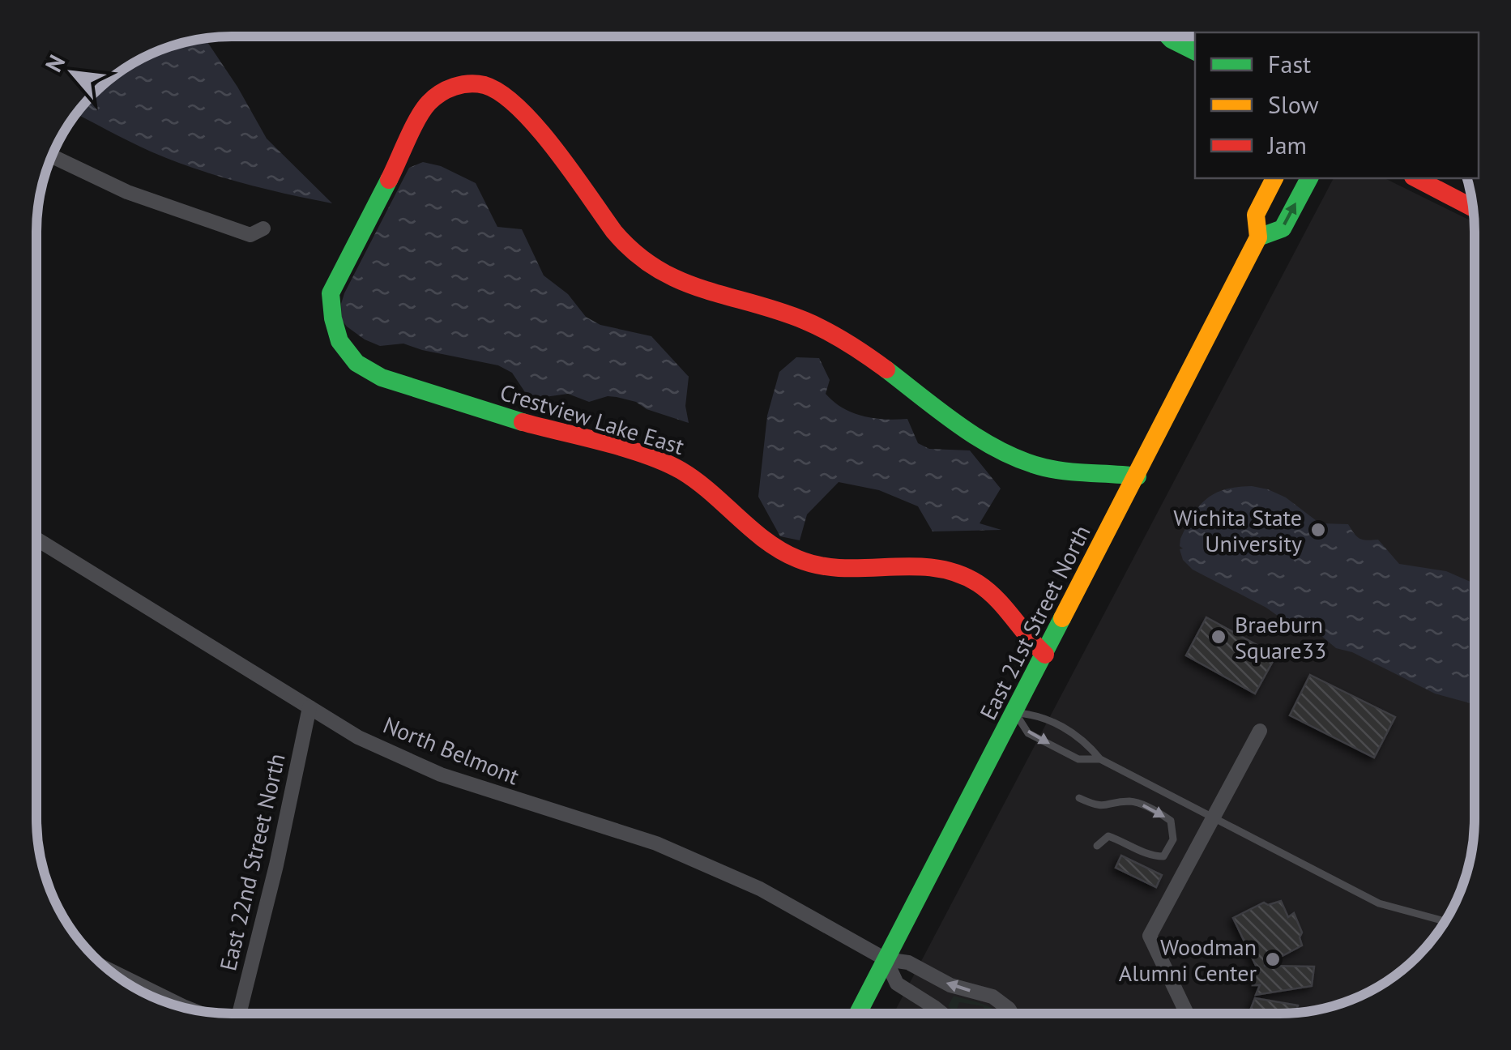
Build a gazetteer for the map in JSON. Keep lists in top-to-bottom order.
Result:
{
  "streets": {
    "street": [
      "Crestview Lake East",
      "East 21st Street North",
      "North Belmont",
      "East 22nd Street North"
    ]
  },
  "crossings": [
    ["Crestview Lake East", "East 21st Street North"],
    ["East 21st Street North", "North Belmont"],
    ["North Belmont", "East 22nd Street North"]
  ],
  "places": ["Wichita State University", "Braeburn Square33", "Woodman Alumni Center"],
  "legend": ["Fast", "Slow", "Jam"],
  "north": "top left"
}
